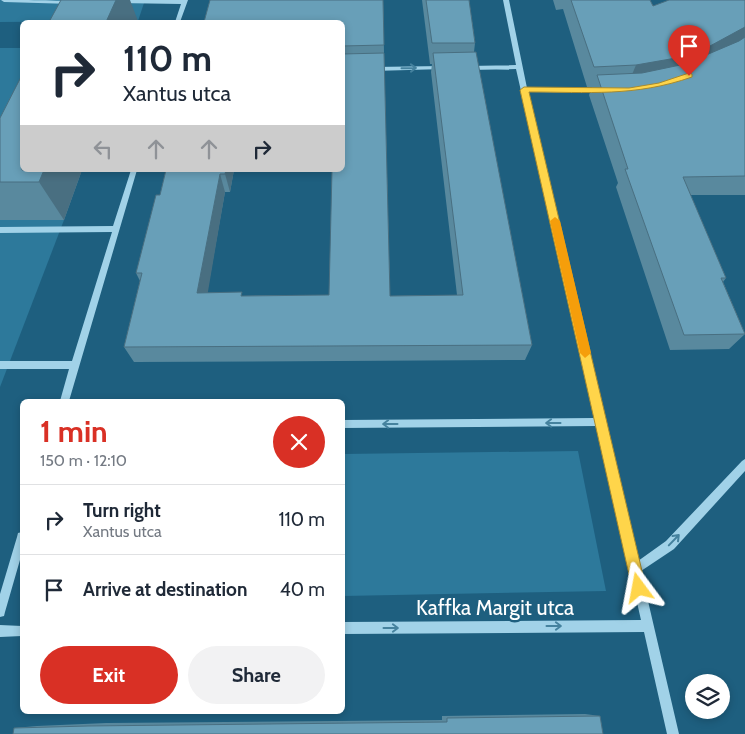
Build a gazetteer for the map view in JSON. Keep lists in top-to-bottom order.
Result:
{
  "streets": {
    "street": ["Kaffka Margit utca"]
  },
  "one_way": ["Kaffka Margit utca"],
  "page": {
    "turn": ["110 m", "Xantus utca"],
    "heading": ["1 min", "150 m · 12:10"],
    "list": [
      {
        "name": "Turn right",
        "note": "Xantus utca",
        "value": "110 m"
      },
      {
        "name": "Arrive at destination",
        "value": "40 m"
      }
    ],
    "buttons": ["Exit", "Share"]
  }
}
